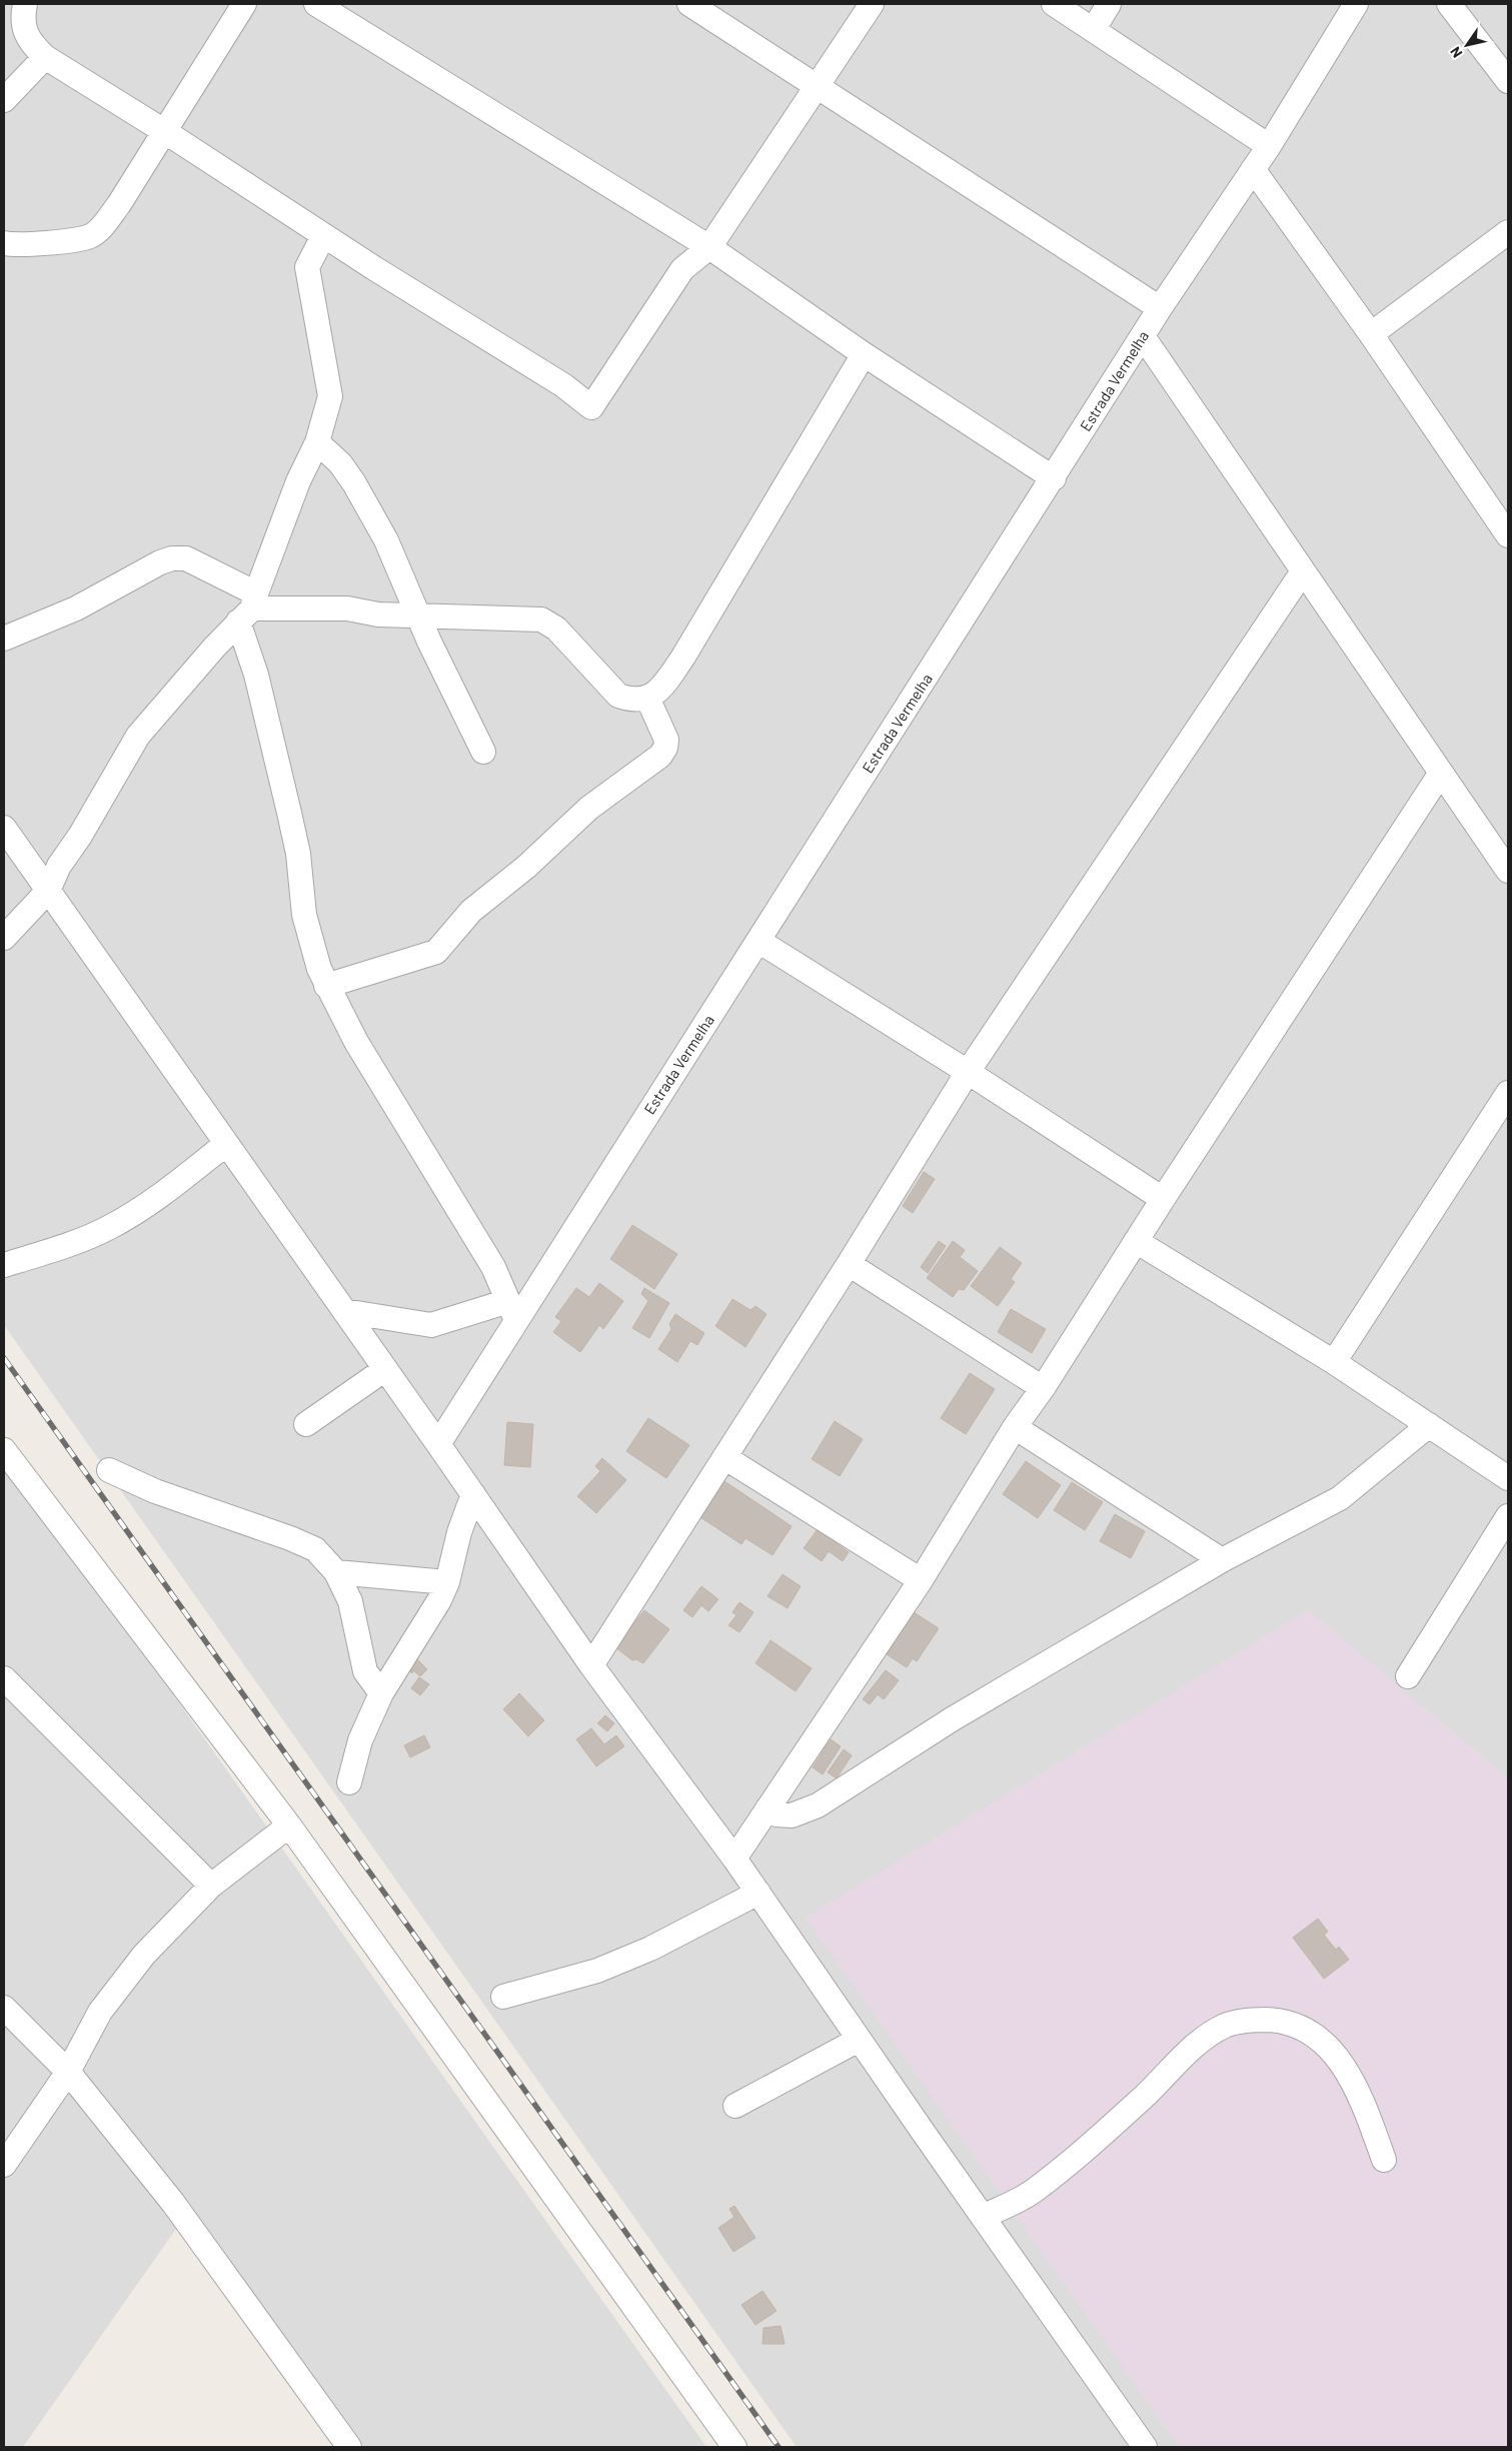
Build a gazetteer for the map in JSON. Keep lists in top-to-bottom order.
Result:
{
  "streets": {
    "street": ["Estrada Vermelha"]
  },
  "north": "bottom left"
}
